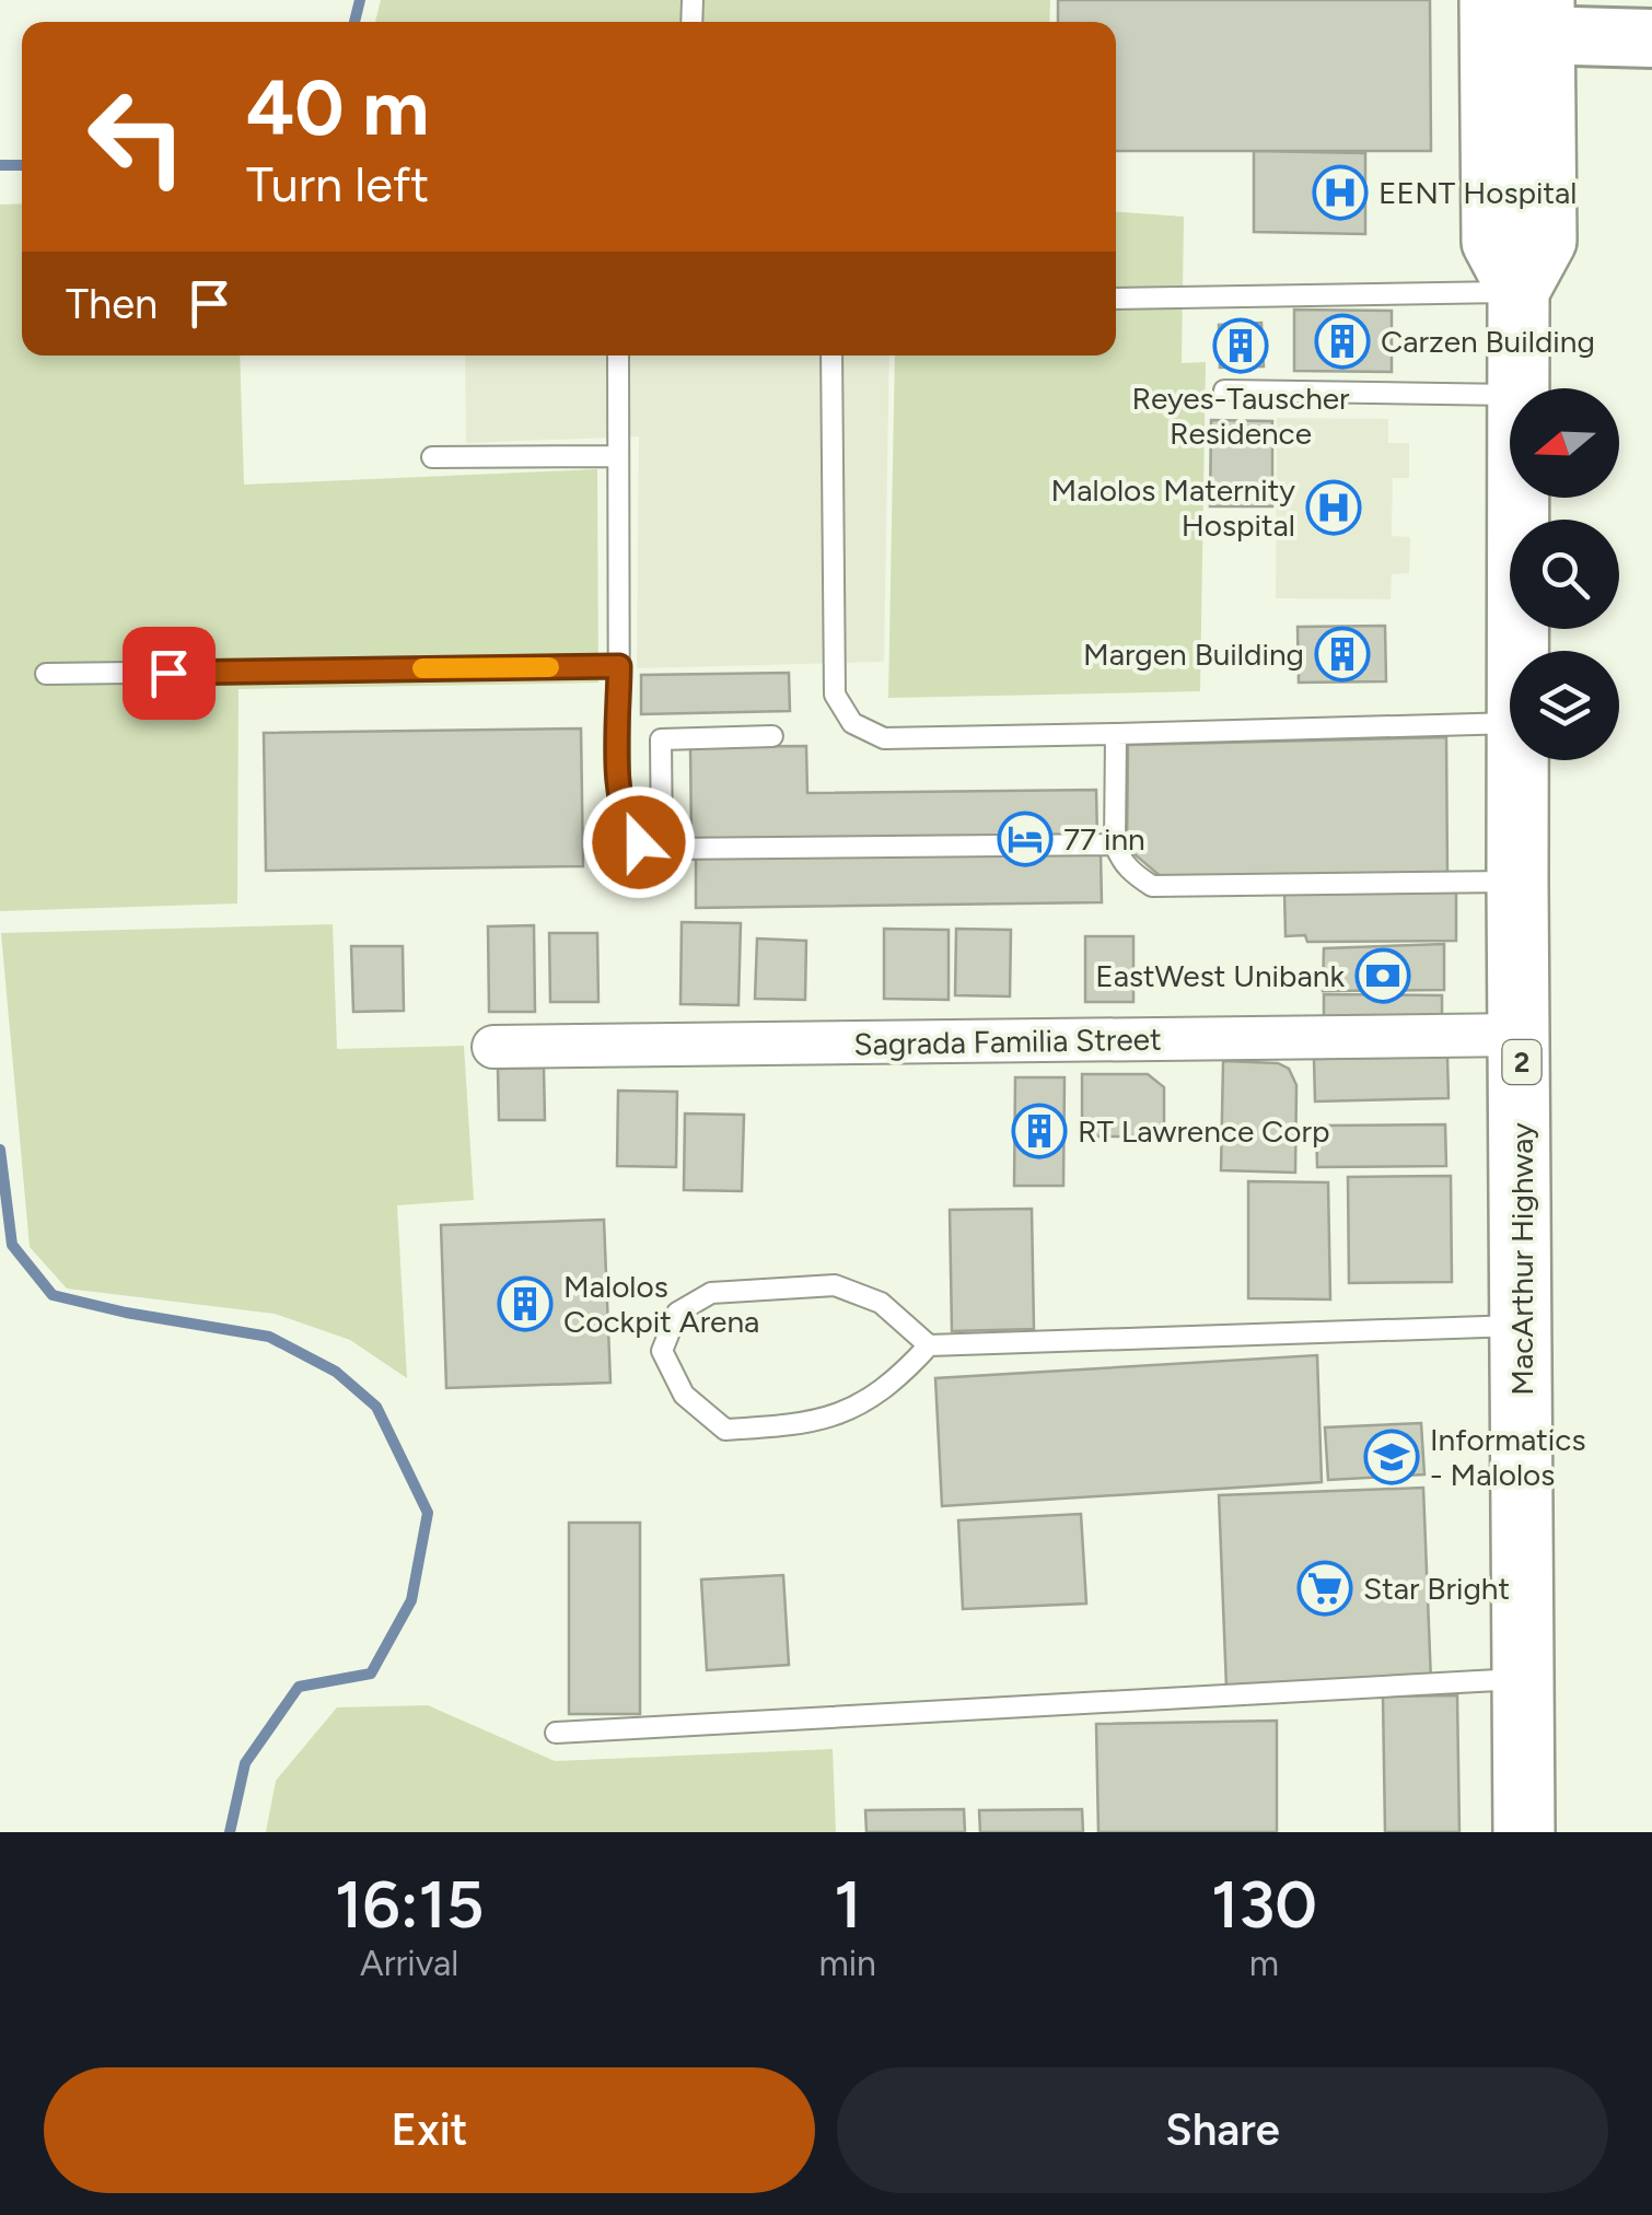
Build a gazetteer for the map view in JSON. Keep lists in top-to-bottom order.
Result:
{
  "streets": {
    "highway": ["2", "MacArthur Highway"],
    "street": ["Sagrada Familia Street"]
  },
  "crossings": [
    ["Sagrada Familia Street", "MacArthur Highway"]
  ],
  "places": {
    "hospital": ["EENT Hospital", "Malolos Maternity Hospital"],
    "building": [
      "Carzen Building",
      "Reyes-Tauscher Residence",
      "Margen Building",
      "RT Lawrence Corp",
      "Malolos Cockpit Arena"
    ],
    "hotel": ["77 inn"],
    "bank": ["EastWest Unibank"],
    "school or university": ["Informatics - Malolos"],
    "supermarket": ["Star Bright"]
  },
  "north": "left",
  "page": {
    "turn": ["40 m", "Turn left"],
    "then": "Then",
    "eta": [
      "16:15",
      "Arrival",
      "1",
      "min",
      "130",
      "m"
    ],
    "buttons": ["Exit", "Share"]
  }
}
